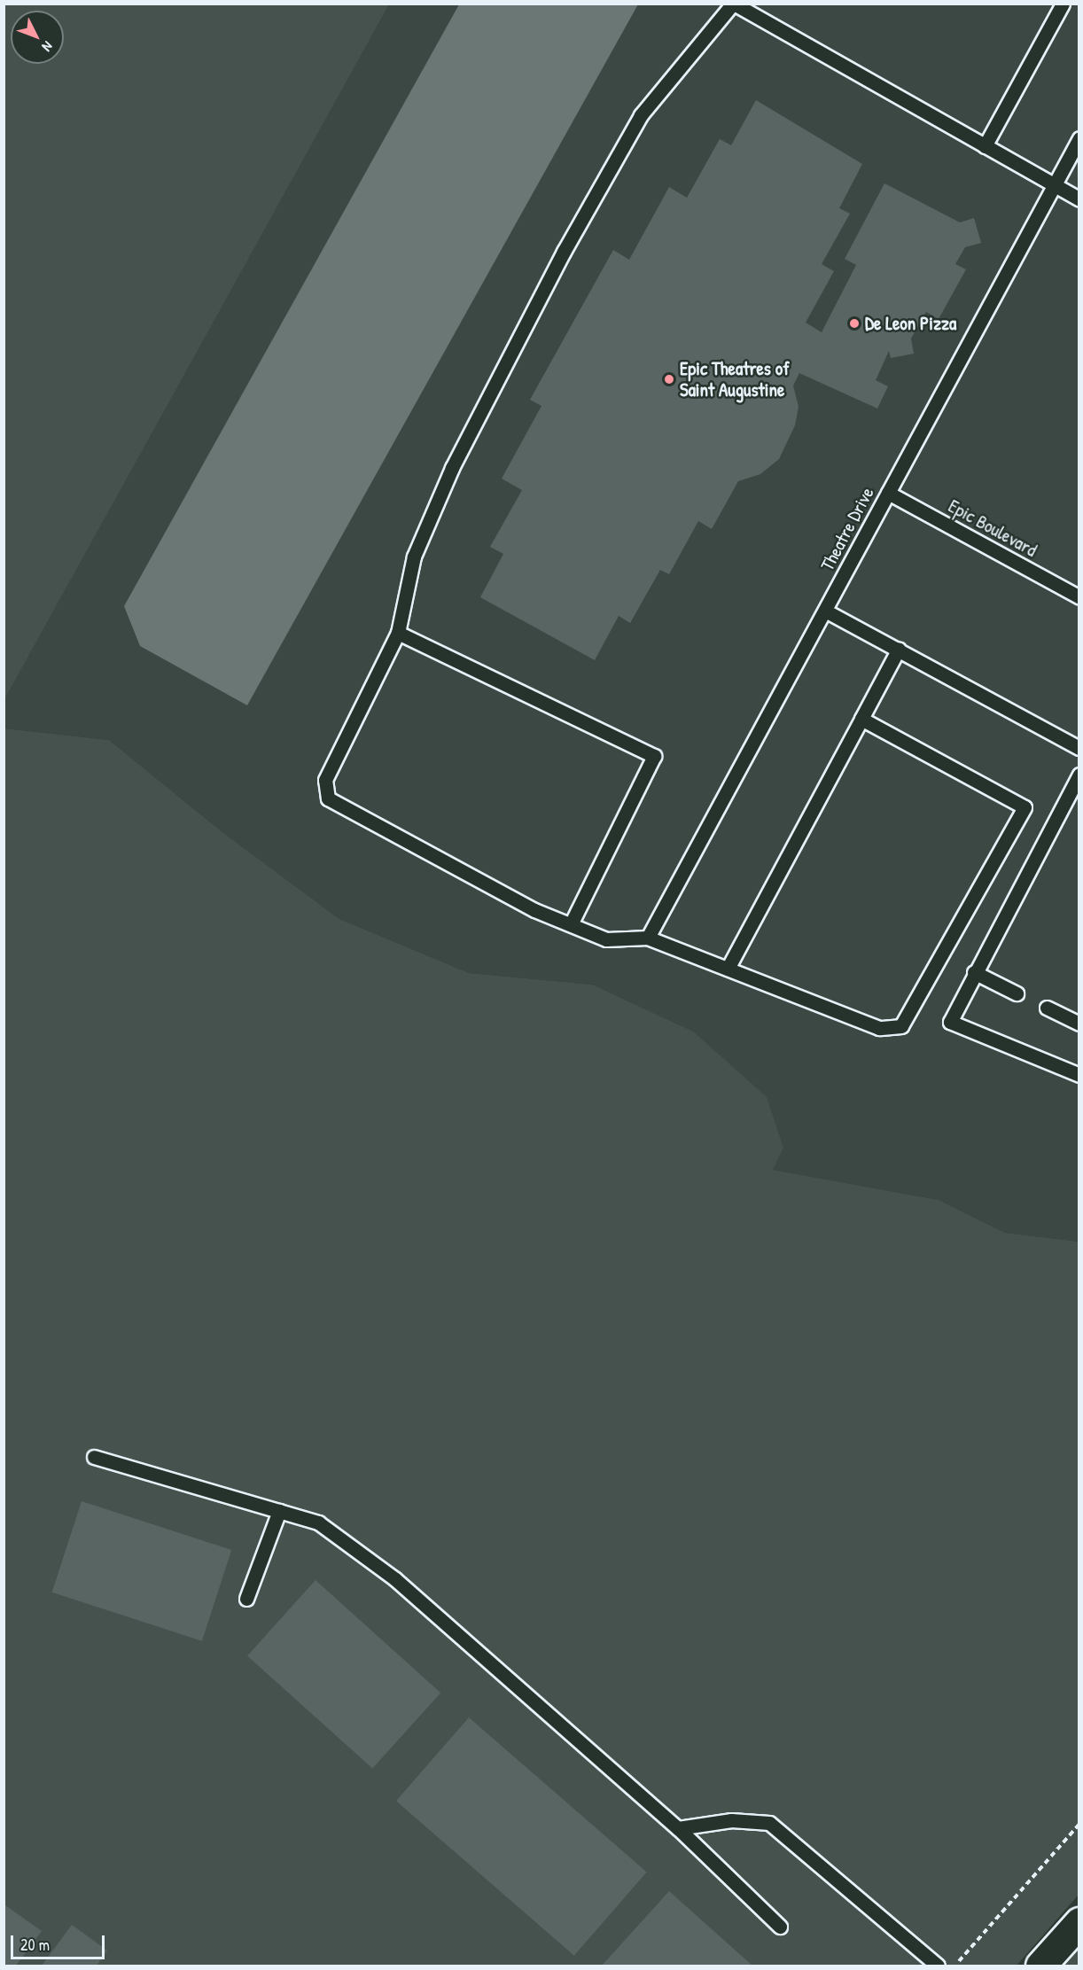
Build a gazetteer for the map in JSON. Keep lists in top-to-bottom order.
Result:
{
  "streets": {
    "lane": ["Epic Boulevard", "Theatre Drive"]
  },
  "crossings": [
    ["Epic Boulevard", "Theatre Drive"]
  ],
  "places": ["De Leon Pizza", "Epic Theatres of Saint Augustine"],
  "scale_bar": "20 m",
  "north": "bottom right"
}
